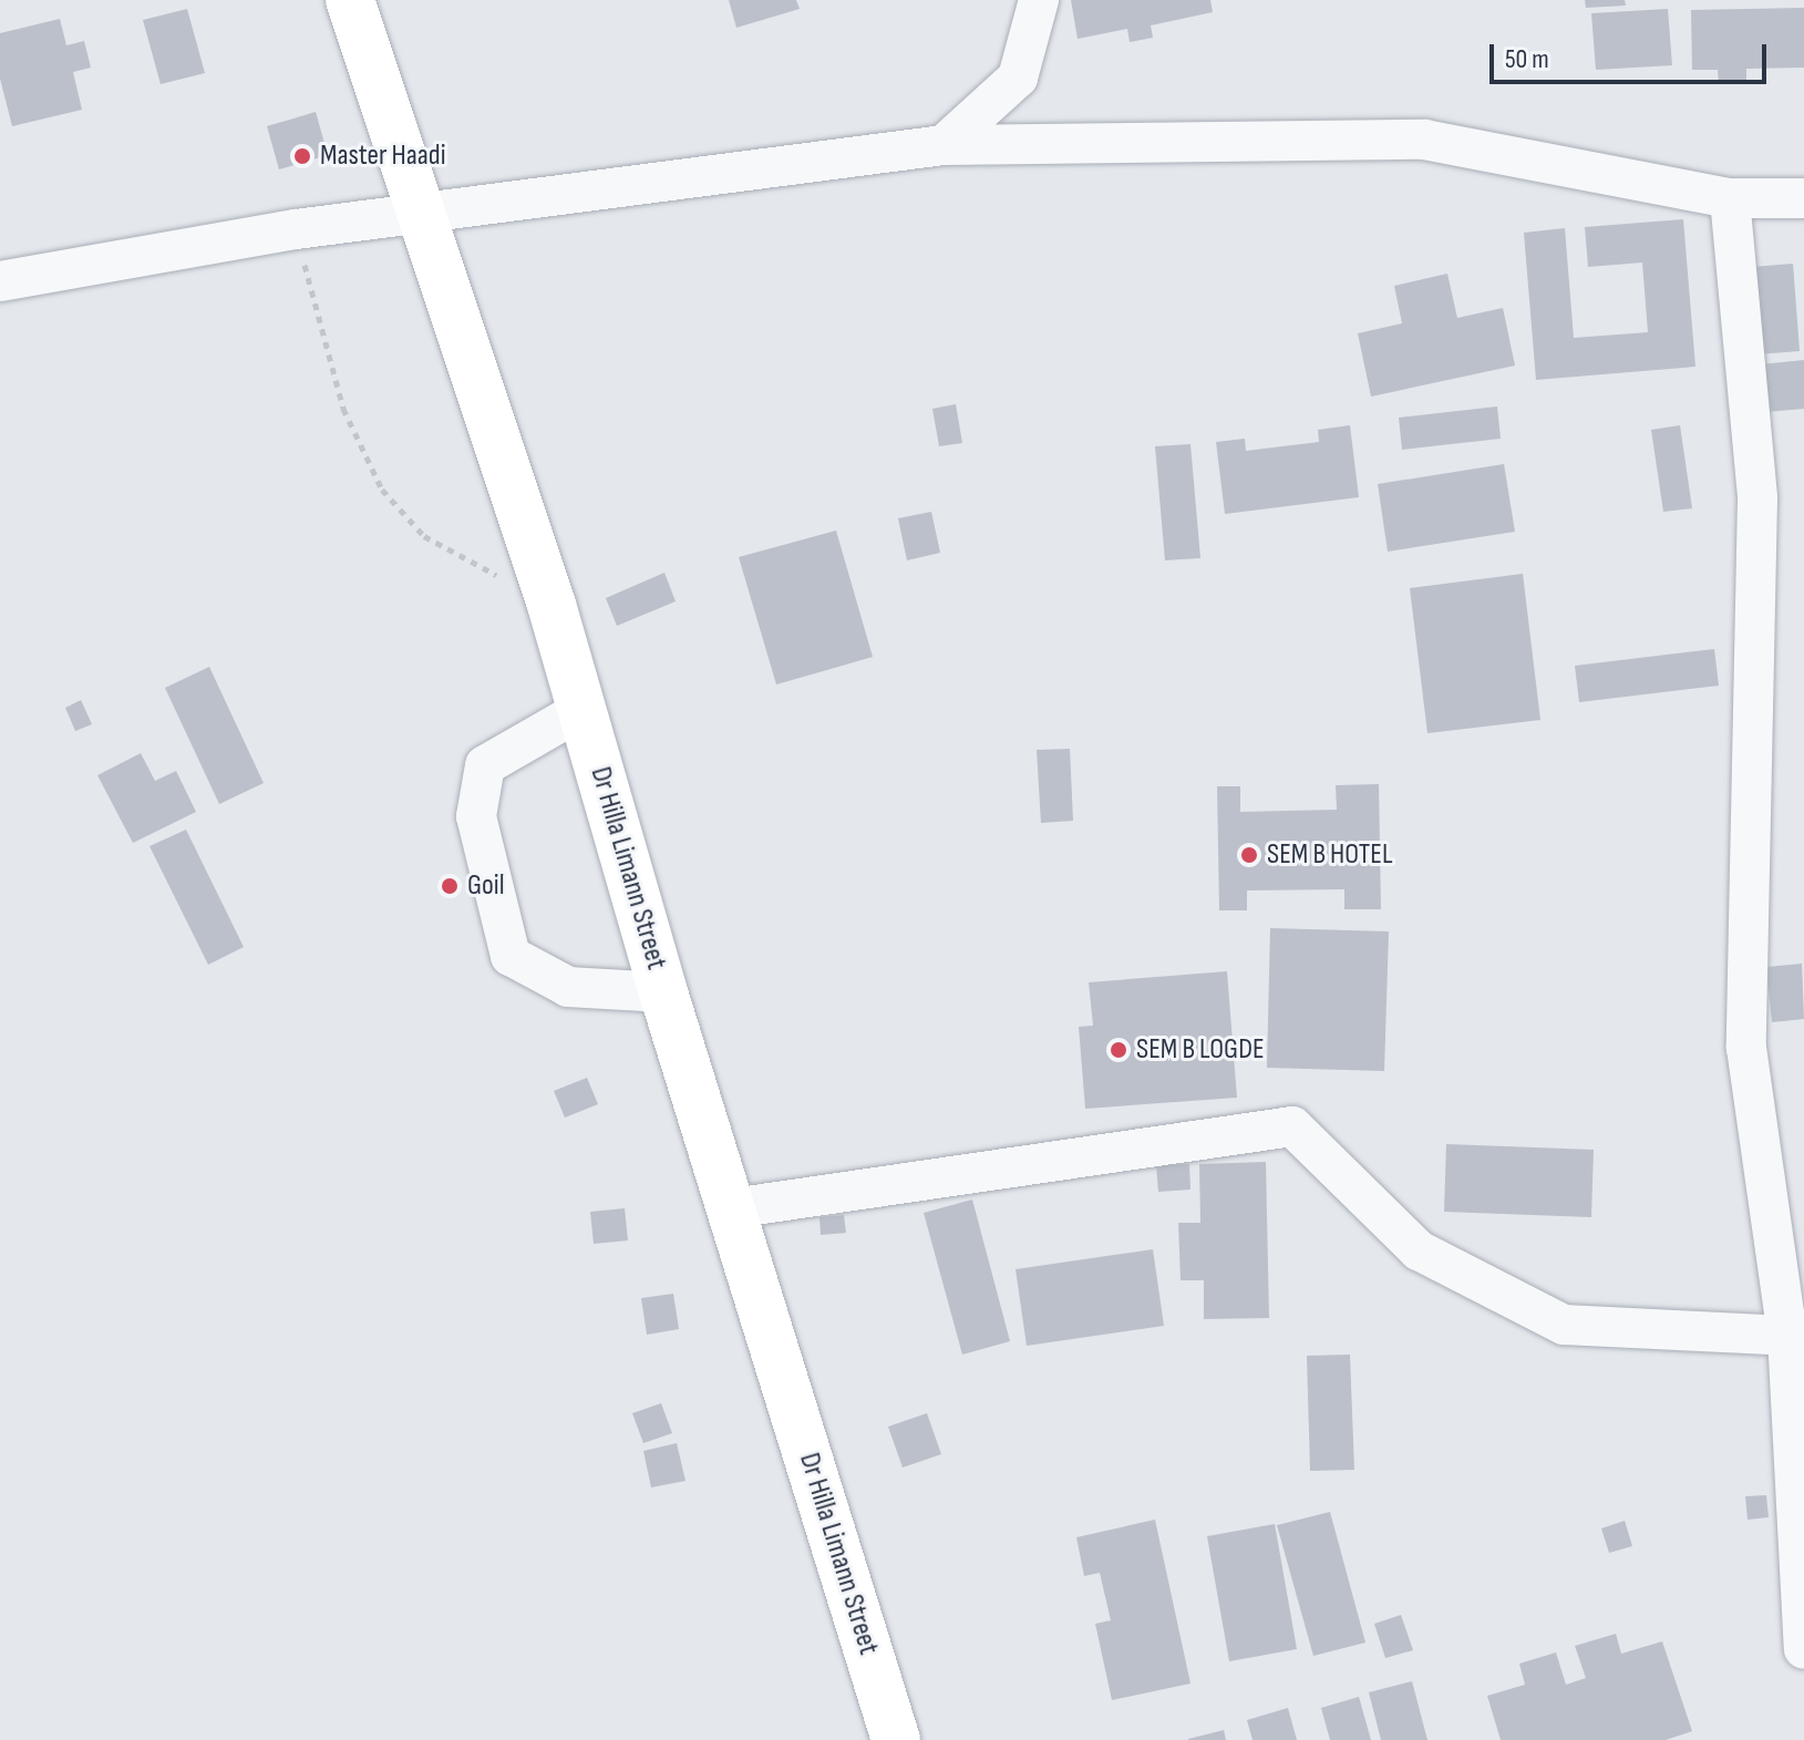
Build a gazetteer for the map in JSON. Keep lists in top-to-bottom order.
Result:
{
  "streets": {
    "highway": ["Dr Hilla Limann Street"]
  },
  "places": [
    "Master Haadi",
    "SEM B HOTEL",
    "Goil",
    "SEM B LOGDE"
  ],
  "scale_bar": "50 m"
}
